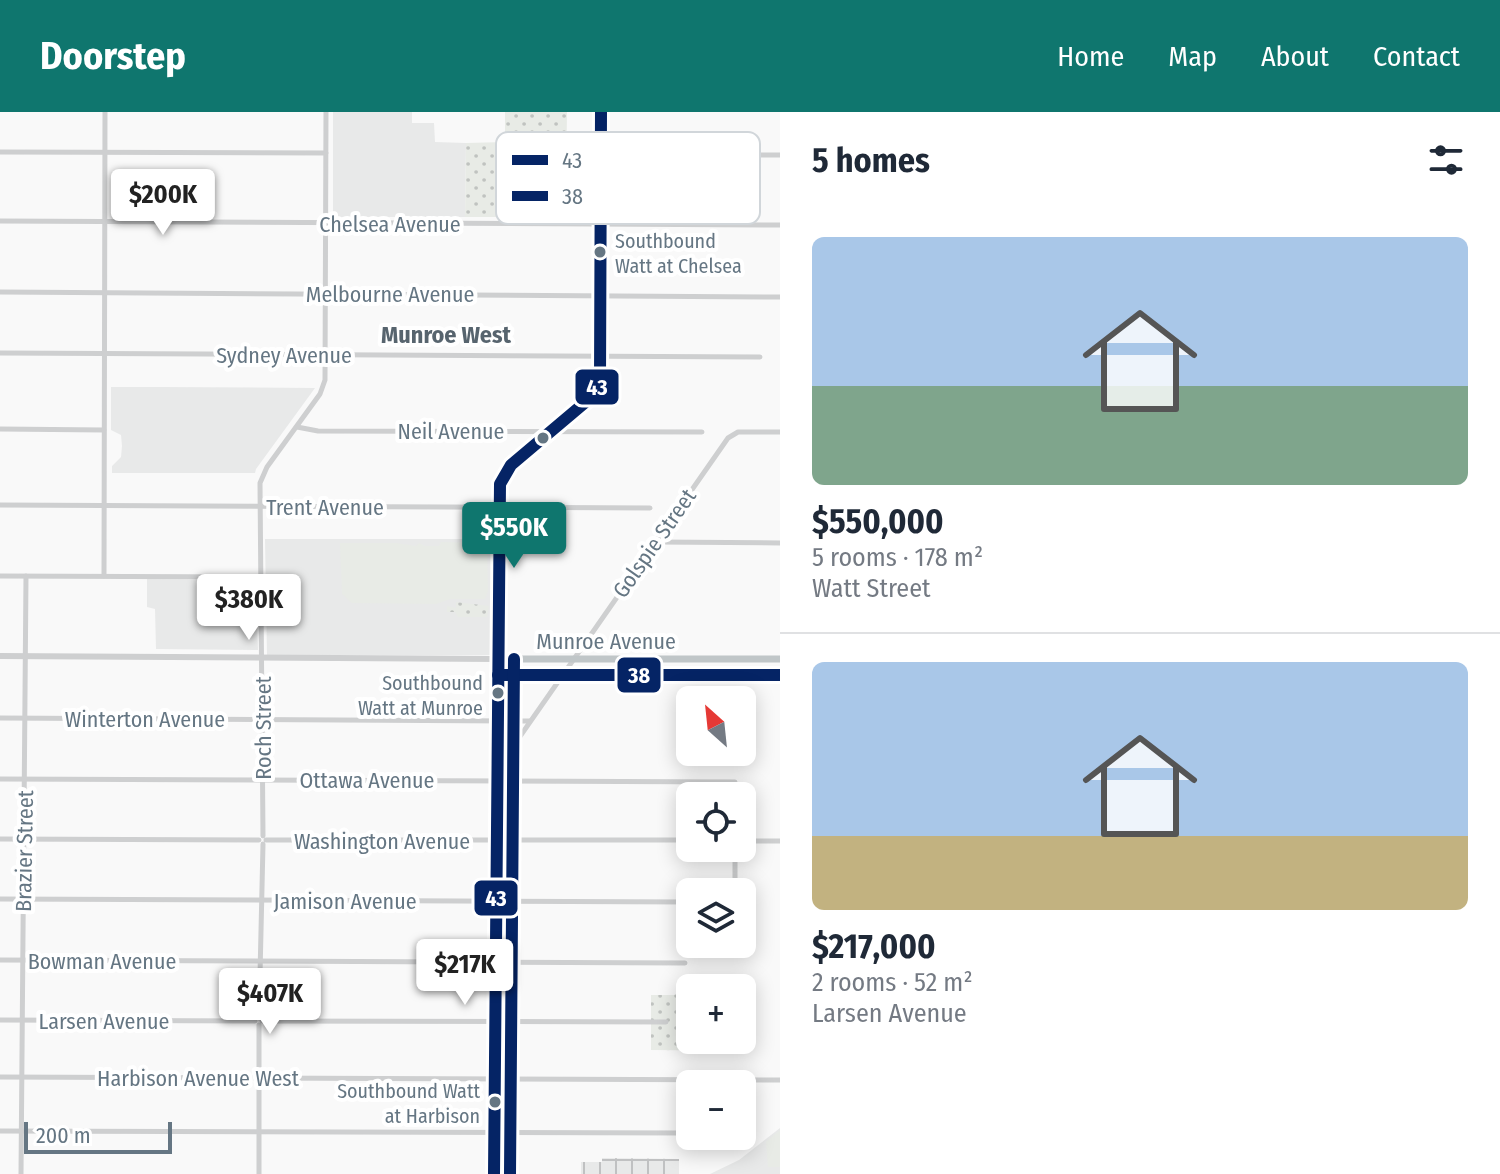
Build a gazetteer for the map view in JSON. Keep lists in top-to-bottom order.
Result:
{
  "streets": {
    "main road": ["Munroe Avenue"],
    "street": [
      "Chelsea Avenue",
      "Melbourne Avenue",
      "Sydney Avenue",
      "Neil Avenue",
      "Trent Avenue",
      "Golspie Street",
      "Winterton Avenue",
      "Roch Street",
      "Ottawa Avenue",
      "Washington Avenue",
      "Brazier Street",
      "Jamison Avenue",
      "Bowman Avenue",
      "Larsen Avenue",
      "Harbison Avenue West"
    ]
  },
  "crossings": [
    ["Chelsea Avenue", "Roch Street"],
    ["Melbourne Avenue", "Roch Street"],
    ["Sydney Avenue", "Roch Street"],
    ["Neil Avenue", "Roch Street"],
    ["Trent Avenue", "Roch Street"],
    ["Golspie Street", "Munroe Avenue"],
    ["Golspie Street", "Winterton Avenue"],
    ["Golspie Street", "Ottawa Avenue"],
    ["Munroe Avenue", "Roch Street"],
    ["Munroe Avenue", "Brazier Street"],
    ["Winterton Avenue", "Roch Street"],
    ["Winterton Avenue", "Brazier Street"],
    ["Roch Street", "Ottawa Avenue"],
    ["Roch Street", "Washington Avenue"],
    ["Roch Street", "Jamison Avenue"],
    ["Roch Street", "Bowman Avenue"],
    ["Roch Street", "Larsen Avenue"],
    ["Roch Street", "Harbison Avenue West"],
    ["Ottawa Avenue", "Brazier Street"],
    ["Washington Avenue", "Brazier Street"],
    ["Brazier Street", "Jamison Avenue"],
    ["Brazier Street", "Bowman Avenue"],
    ["Brazier Street", "Larsen Avenue"],
    ["Brazier Street", "Harbison Avenue West"]
  ],
  "districts": ["Munroe West"],
  "places": ["Southbound Watt at Chelsea", "Southbound Watt at Munroe", "Southbound Watt at Harbison"],
  "lines": ["transit line 43", "transit line 38"],
  "legend": ["43", "38"],
  "scale_bar": "200 m",
  "north": "top left",
  "page": {
    "header": "Doorstep",
    "nav": [
      "Home",
      "Map",
      "About",
      "Contact"
    ],
    "heading": "5 homes",
    "price": [
      "$200K",
      "$550K",
      "$380K",
      "$217K",
      "$407K"
    ],
    "list": [
      {
        "name": "$550,000",
        "note": "5 rooms · 178 m² · Watt Street"
      },
      {
        "name": "$217,000",
        "note": "2 rooms · 52 m² · Larsen Avenue"
      }
    ],
    "map_buttons": ["+", "−"],
    "scale": "200 m"
  }
}
